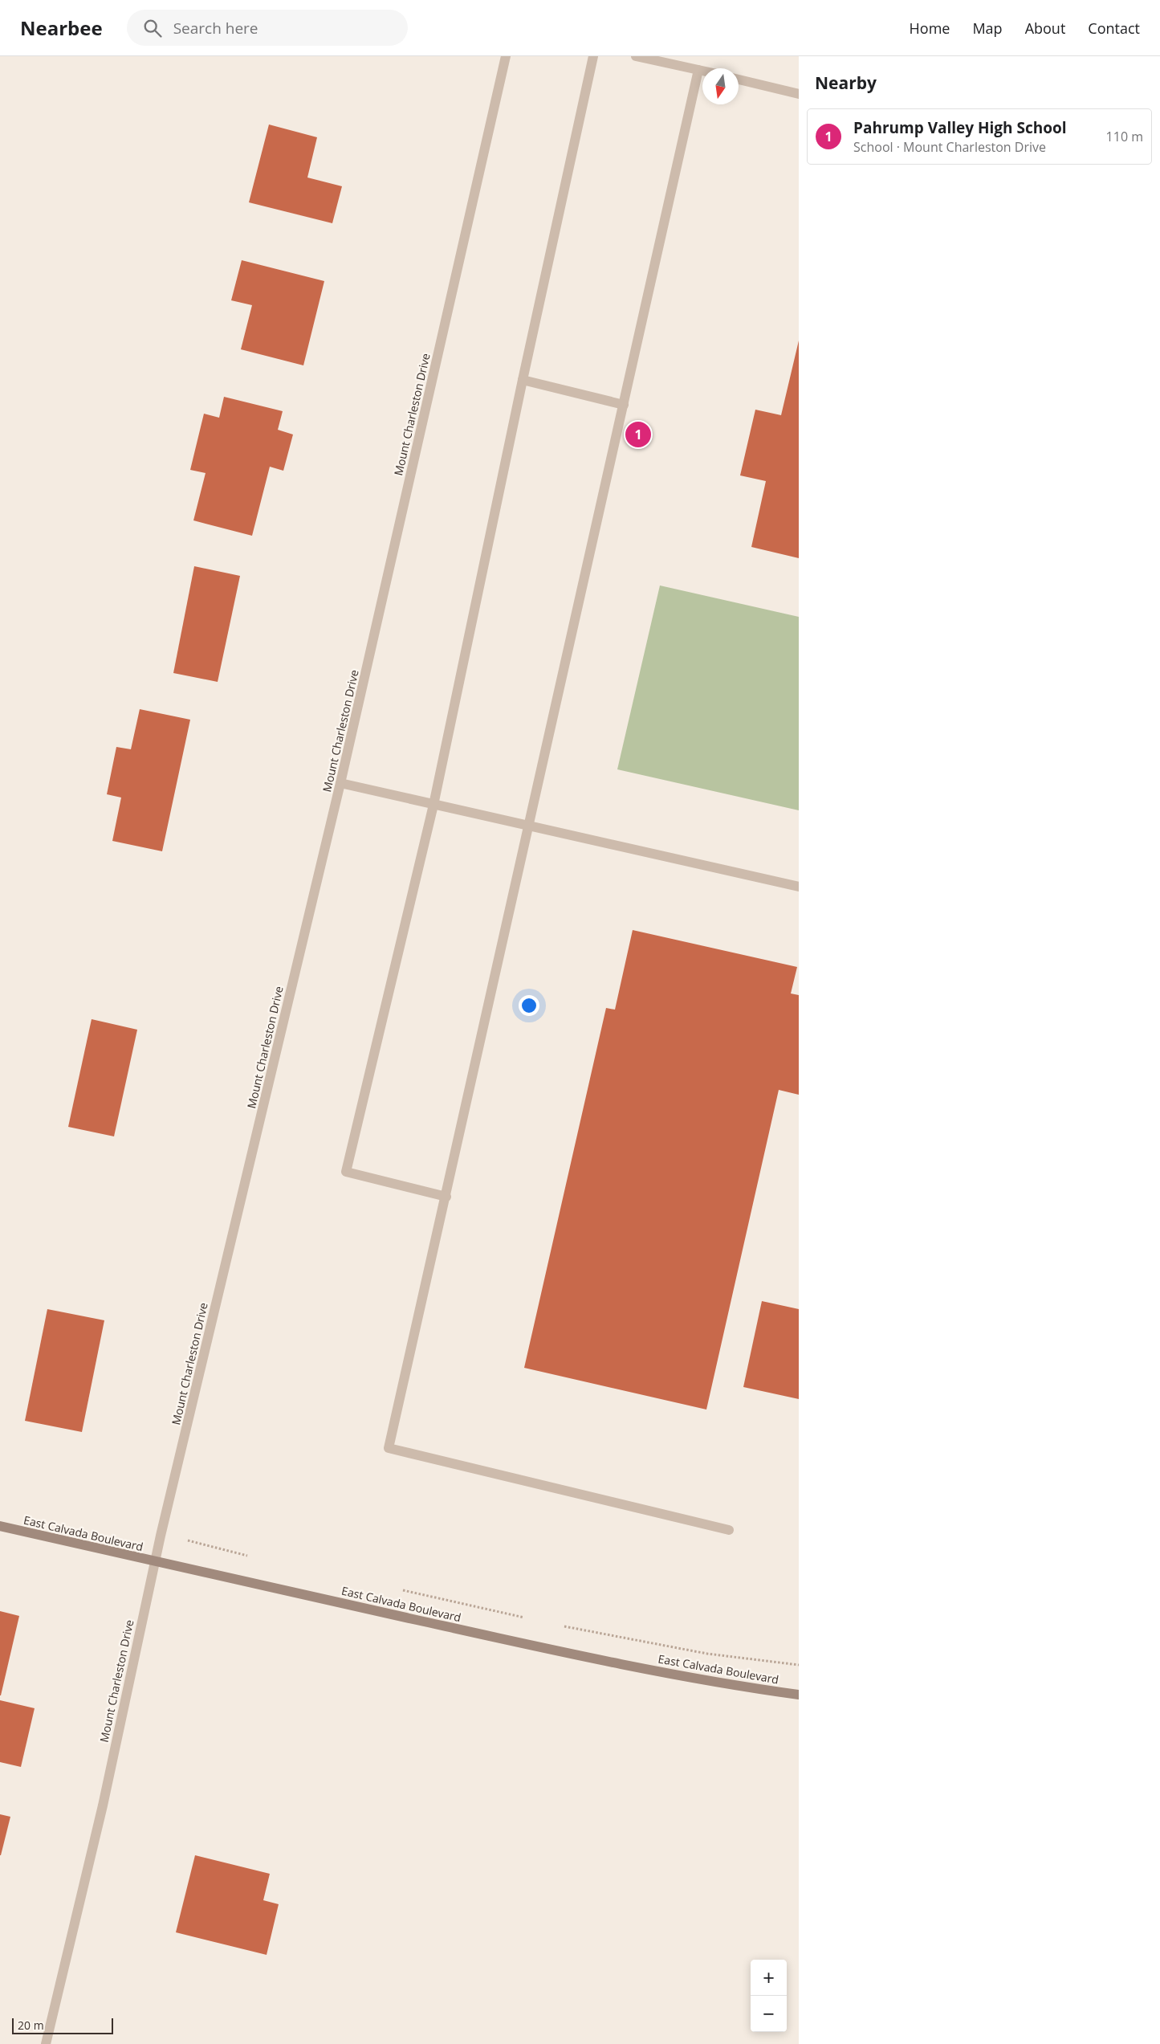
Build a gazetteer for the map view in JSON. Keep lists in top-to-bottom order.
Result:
{
  "streets": {
    "main road": ["East Calvada Boulevard"],
    "street": ["Mount Charleston Drive"]
  },
  "crossings": [
    ["Mount Charleston Drive", "East Calvada Boulevard"]
  ],
  "scale_bar": "20 m",
  "north": "bottom",
  "page": {
    "header": "Nearbee",
    "search": "Search here",
    "nav": [
      "Home",
      "Map",
      "About",
      "Contact"
    ],
    "heading": "Nearby",
    "list": [
      {
        "mark": "1",
        "name": "Pahrump Valley High School",
        "note": "School · Mount Charleston Drive",
        "value": "110 m"
      }
    ],
    "pins": "1",
    "map_buttons": ["+", "−"],
    "scale": "20 m"
  }
}
